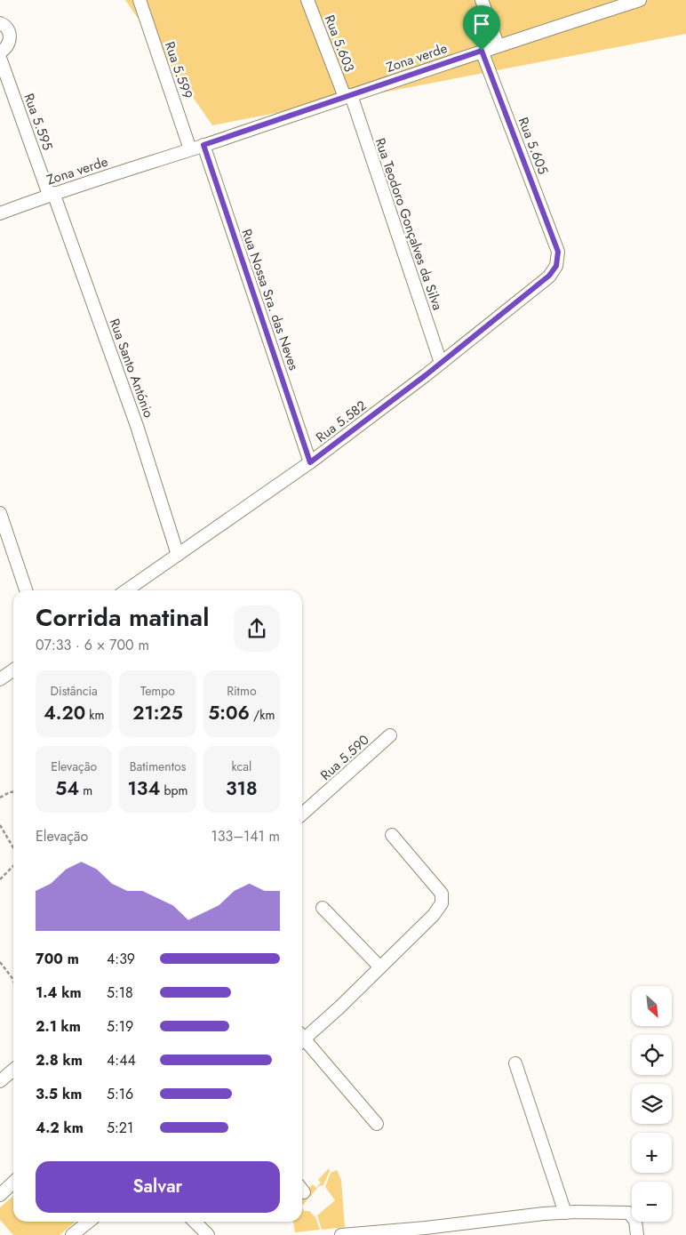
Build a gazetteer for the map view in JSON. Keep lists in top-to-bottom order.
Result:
{
  "streets": {
    "street": [
      "Rua 5.603",
      "Zona verde",
      "Rua 5.599",
      "Rua 5.595",
      "Rua 5.605",
      "Rua Teodoro Gonçalves da Silva",
      "Rua Nossa Sra. das Neves",
      "Rua Santo António",
      "Rua 5.582",
      "Rua 5.590"
    ]
  },
  "crossings": [
    ["Rua 5.603", "Zona verde"],
    ["Rua 5.603", "Rua Teodoro Gonçalves da Silva"],
    ["Zona verde", "Rua 5.599"],
    ["Zona verde", "Rua 5.595"],
    ["Zona verde", "Rua 5.605"],
    ["Zona verde", "Rua Teodoro Gonçalves da Silva"],
    ["Zona verde", "Rua Nossa Sra. das Neves"],
    ["Zona verde", "Rua Santo António"],
    ["Rua 5.595", "Rua Santo António"],
    ["Rua 5.605", "Rua 5.582"],
    ["Rua Teodoro Gonçalves da Silva", "Rua 5.582"],
    ["Rua Nossa Sra. das Neves", "Rua 5.582"],
    ["Rua Santo António", "Rua 5.582"]
  ],
  "north": "bottom right",
  "page": {
    "heading": ["Corrida matinal", "07:33 · 6 × 700 m"],
    "stats": [
      ["Distância", "4.20 km"],
      ["Tempo", "21:25"],
      ["Ritmo", "5:06 /km"],
      ["Elevação", "54 m"],
      ["Batimentos", "134 bpm"],
      ["kcal", "318"]
    ],
    "chart": ["Elevação", "133–141 m"],
    "list": [
      {
        "name": "700 m",
        "note": "4:39"
      },
      {
        "name": "1.4 km",
        "note": "5:18"
      },
      {
        "name": "2.1 km",
        "note": "5:19"
      },
      {
        "name": "2.8 km",
        "note": "4:44"
      },
      {
        "name": "3.5 km",
        "note": "5:16"
      },
      {
        "name": "4.2 km",
        "note": "5:21"
      }
    ],
    "map_buttons": ["+", "−"],
    "buttons": "Salvar"
  }
}
